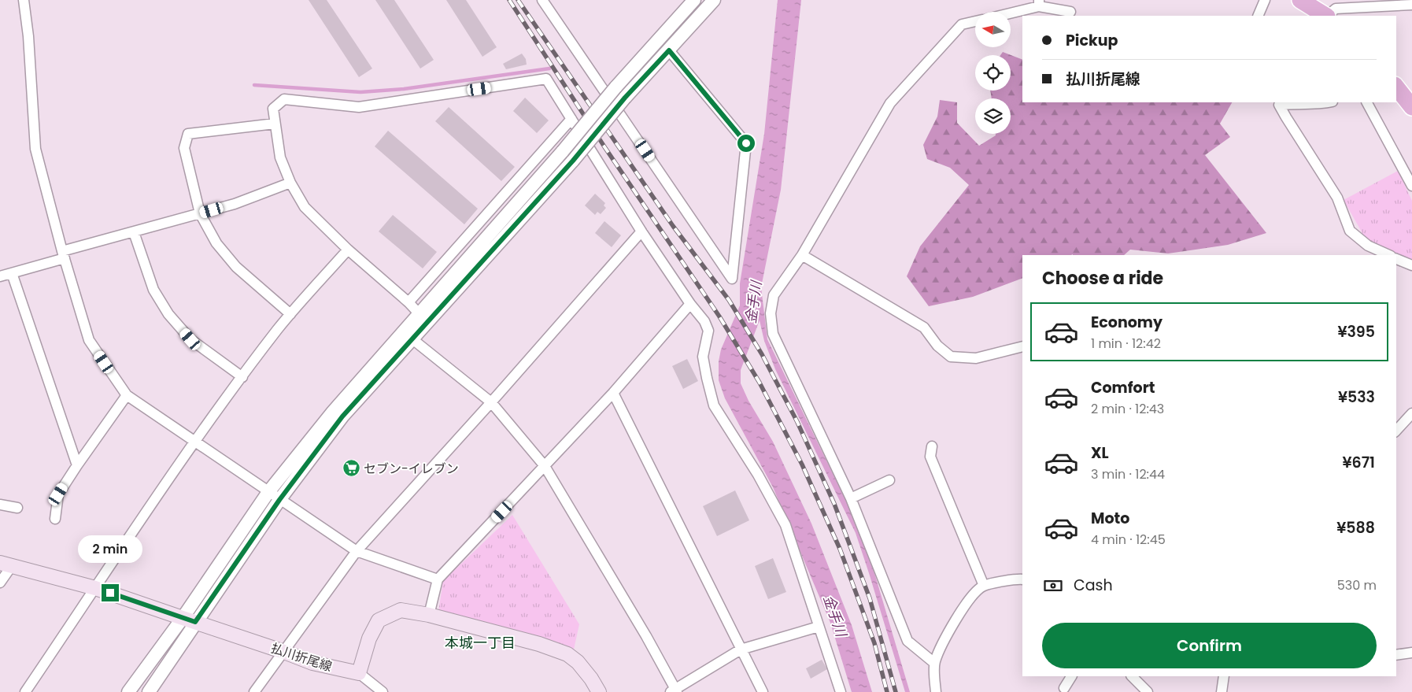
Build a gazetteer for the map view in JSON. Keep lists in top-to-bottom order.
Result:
{
  "streets": {
    "main road": ["払川折尾線"]
  },
  "districts": ["本城一丁目"],
  "water": ["金手川"],
  "places": {
    "supermarket": ["セブン-イレブン"]
  },
  "north": "left",
  "page": {
    "banner": ["Pickup", "払川折尾線"],
    "heading": "Choose a ride",
    "list": [
      {
        "name": "Economy",
        "note": "1 min · 12:42",
        "value": "¥395"
      },
      {
        "name": "Comfort",
        "note": "2 min · 12:43",
        "value": "¥533"
      },
      {
        "name": "XL",
        "note": "3 min · 12:44",
        "value": "¥671"
      },
      {
        "name": "Moto",
        "note": "4 min · 12:45",
        "value": "¥588"
      }
    ],
    "bubble": "2 min",
    "pay": ["Cash", "530 m"],
    "buttons": "Confirm"
  }
}
